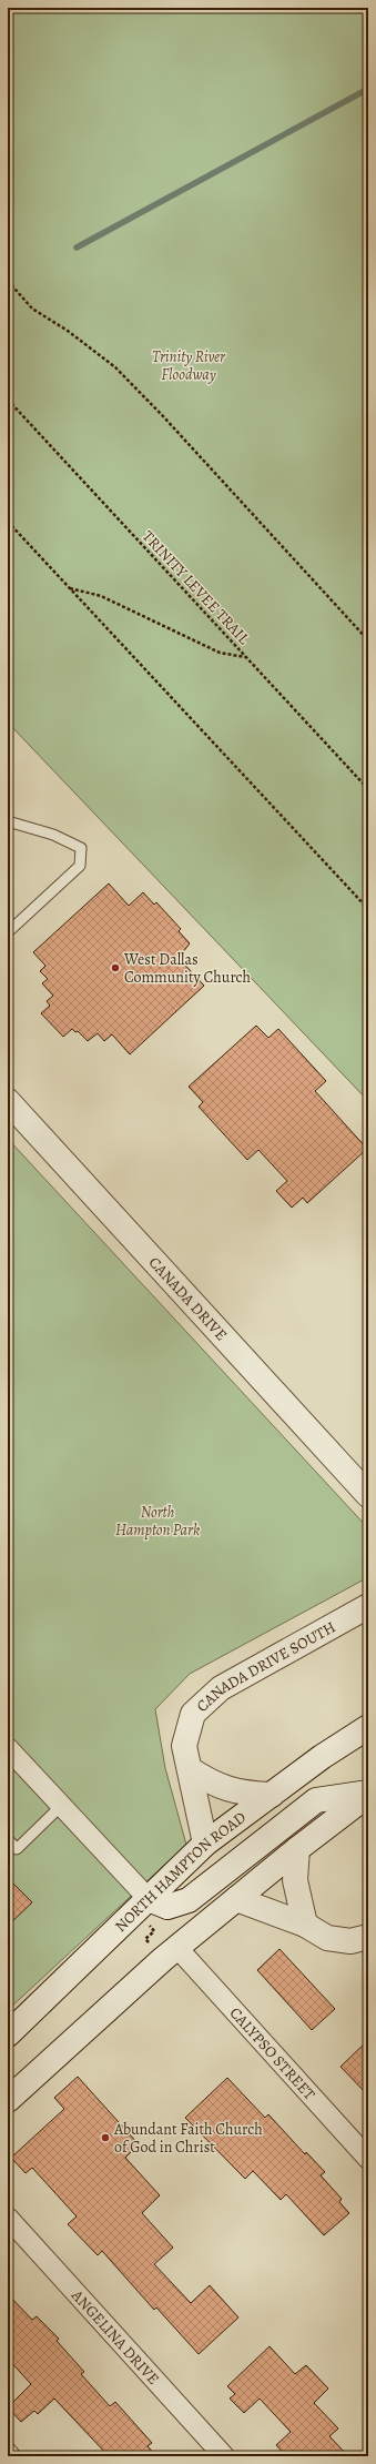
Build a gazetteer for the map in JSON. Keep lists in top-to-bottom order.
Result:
{
  "streets": {
    "main road": ["CANADA DRIVE", "CANADA DRIVE SOUTH", "NORTH HAMPTON ROAD"],
    "street": ["CALYPSO STREET", "ANGELINA DRIVE"],
    "path": ["TRINITY LEVEE TRAIL"]
  },
  "crossings": [
    ["CANADA DRIVE SOUTH", "NORTH HAMPTON ROAD"]
  ],
  "parks": ["Trinity River Floodway", "North Hampton Park"],
  "places": ["West Dallas Community Church", "Abundant Faith Church of God in Christ"]
}
